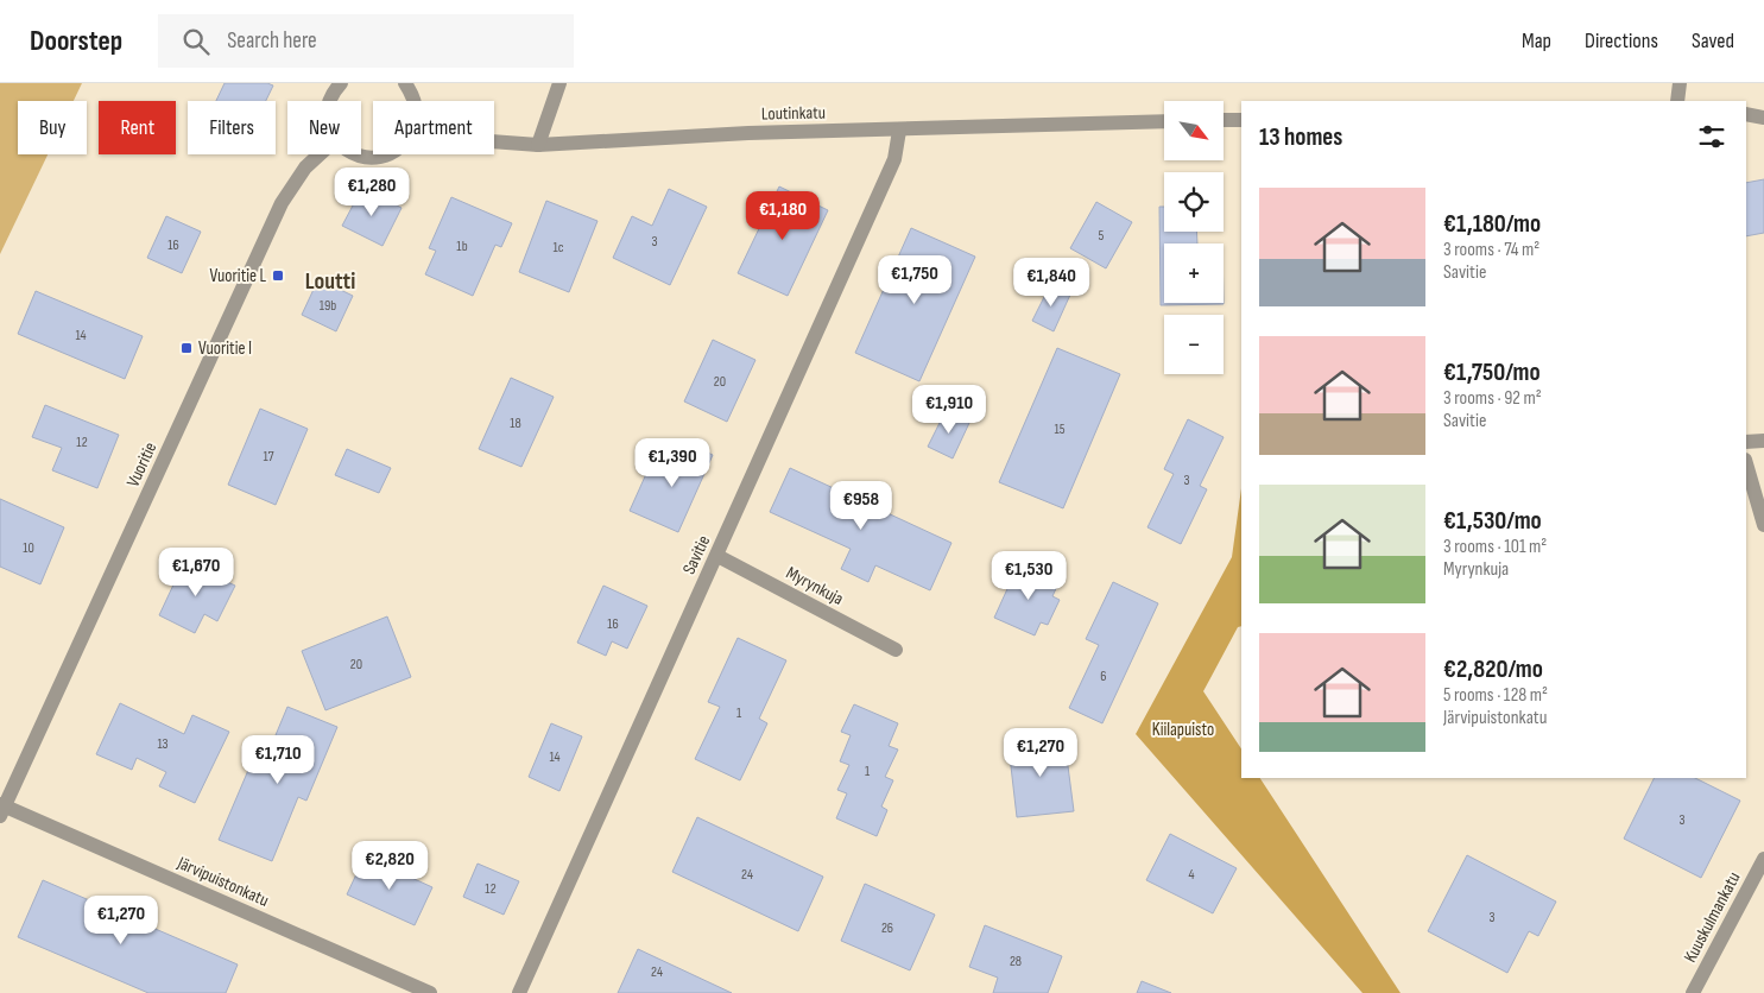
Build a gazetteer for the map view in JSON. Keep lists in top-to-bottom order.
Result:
{
  "streets": {
    "street": [
      "Loutinkatu",
      "Vuoritie",
      "Savitie",
      "Myrynkuja",
      "Järvipuistonkatu",
      "Kuuskulmankatu"
    ]
  },
  "crossings": [
    ["Loutinkatu", "Savitie"],
    ["Vuoritie", "Järvipuistonkatu"],
    ["Savitie", "Myrynkuja"]
  ],
  "districts": ["Loutti"],
  "parks": ["Kiilapuisto"],
  "places": {
    "transit": ["Vuoritie L", "Vuoritie I"]
  },
  "house_numbers": [
    "5",
    "3",
    "16",
    "1b",
    "1c",
    "19b",
    "14",
    "20",
    "18",
    "15",
    "12",
    "17",
    "3",
    "10",
    "16",
    "20",
    "6",
    "1",
    "13",
    "14",
    "1",
    "3",
    "24",
    "4",
    "12",
    "3",
    "26",
    "28",
    "24"
  ],
  "north": "bottom right",
  "page": {
    "header": "Doorstep",
    "search": "Search here",
    "nav": ["Map", "Directions", "Saved"],
    "map_buttons": ["+", "−"],
    "chip": [
      "Buy",
      "Rent",
      "Filters",
      "New",
      "Apartment"
    ],
    "heading": "13 homes",
    "price": [
      "€1,280",
      "€1,180",
      "€1,750",
      "€1,840",
      "€1,910",
      "€1,390",
      "€958",
      "€1,670",
      "€1,530",
      "€1,270",
      "€1,710",
      "€2,820",
      "€1,270"
    ],
    "list": [
      {
        "name": "€1,180/mo",
        "note": "3 rooms · 74 m² · Savitie"
      },
      {
        "name": "€1,750/mo",
        "note": "3 rooms · 92 m² · Savitie"
      },
      {
        "name": "€1,530/mo",
        "note": "3 rooms · 101 m² · Myrynkuja"
      },
      {
        "name": "€2,820/mo",
        "note": "5 rooms · 128 m² · Järvipuistonkatu"
      }
    ]
  }
}
